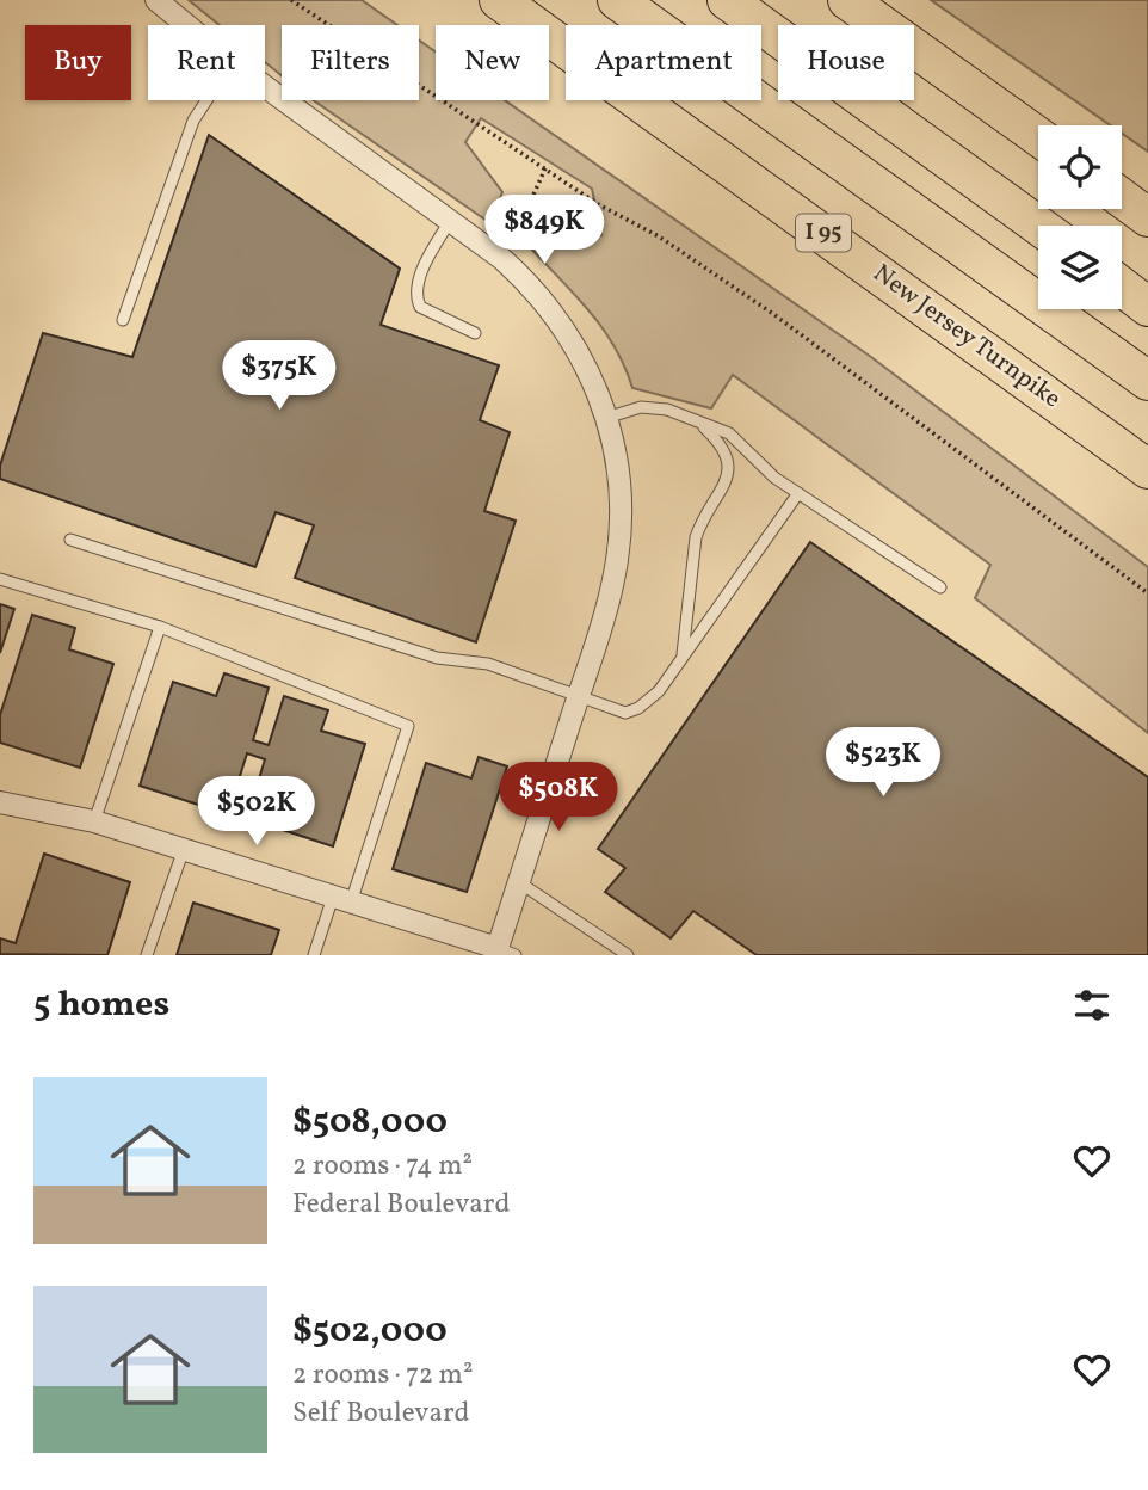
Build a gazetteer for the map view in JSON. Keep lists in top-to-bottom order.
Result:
{
  "streets": {
    "highway": ["I 95", "New Jersey Turnpike"]
  },
  "page": {
    "chip": [
      "Buy",
      "Rent",
      "Filters",
      "New",
      "Apartment",
      "House"
    ],
    "price": [
      "$849K",
      "$375K",
      "$523K",
      "$508K",
      "$502K"
    ],
    "heading": "5 homes",
    "list": [
      {
        "name": "$508,000",
        "note": "2 rooms · 74 m² · Federal Boulevard"
      },
      {
        "name": "$502,000",
        "note": "2 rooms · 72 m² · Self Boulevard"
      }
    ]
  }
}
